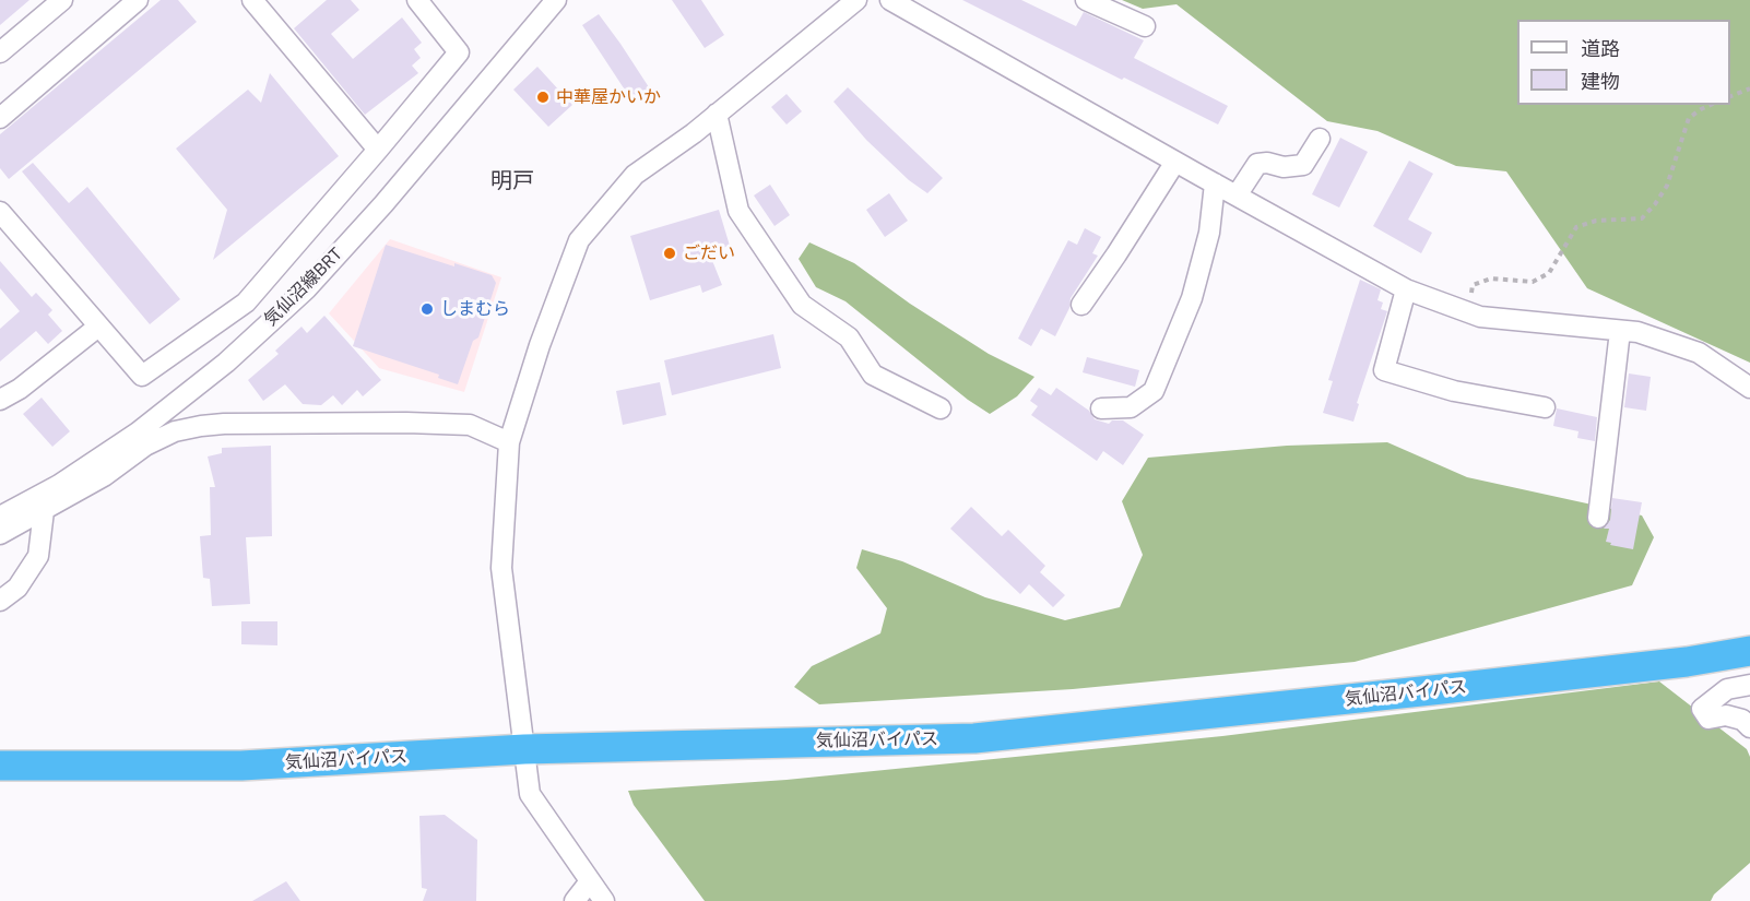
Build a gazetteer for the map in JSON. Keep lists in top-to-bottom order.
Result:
{
  "streets": {
    "highway": ["気仙沼バイパス"],
    "street": ["気仙沼線BRT"]
  },
  "districts": ["明戸"],
  "places": ["中華屋かいか", "ごだい", "しまむら"],
  "legend": ["道路", "建物"]
}
